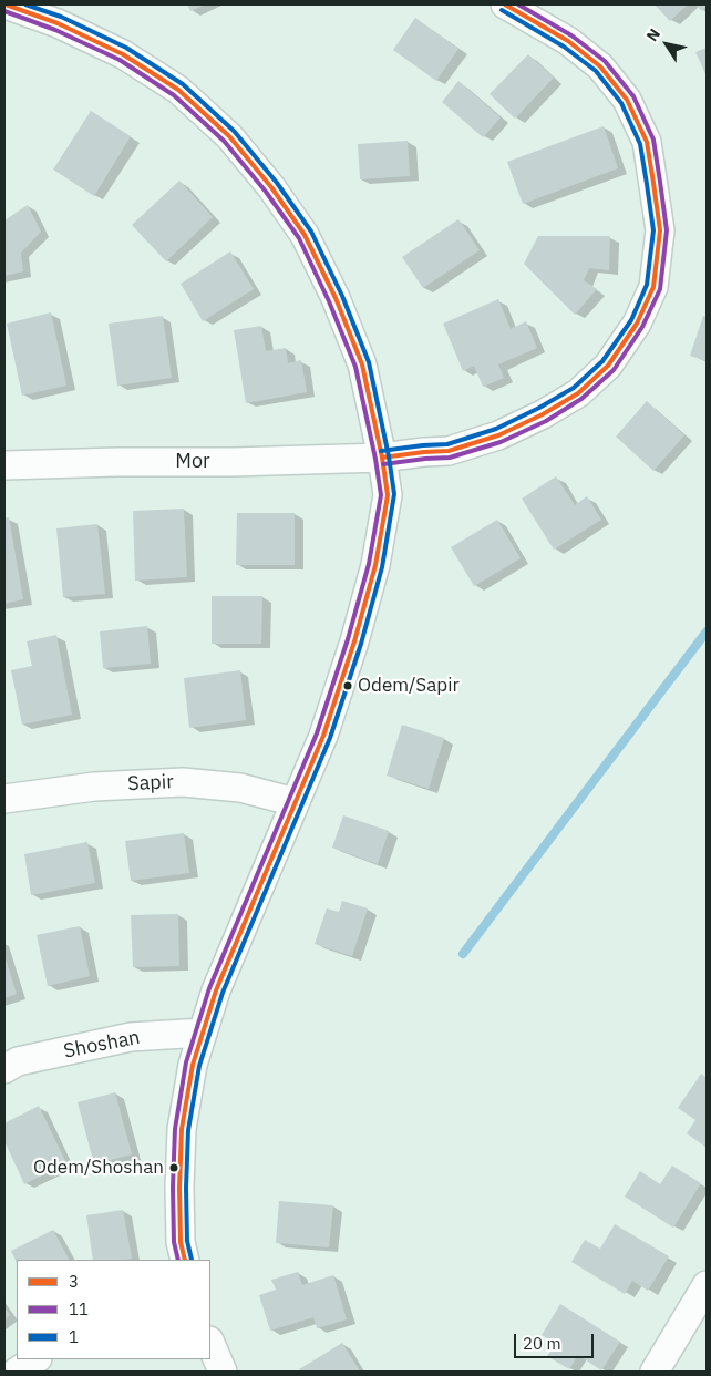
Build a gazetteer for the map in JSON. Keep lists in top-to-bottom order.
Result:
{
  "streets": {
    "street": ["Mor", "Sapir", "Shoshan"]
  },
  "places": ["Odem/Sapir", "Odem/Shoshan"],
  "lines": ["transit line 3", "transit line 11", "transit line 1"],
  "legend": ["3", "11", "1"],
  "scale_bar": "20 m",
  "north": "top left"
}
